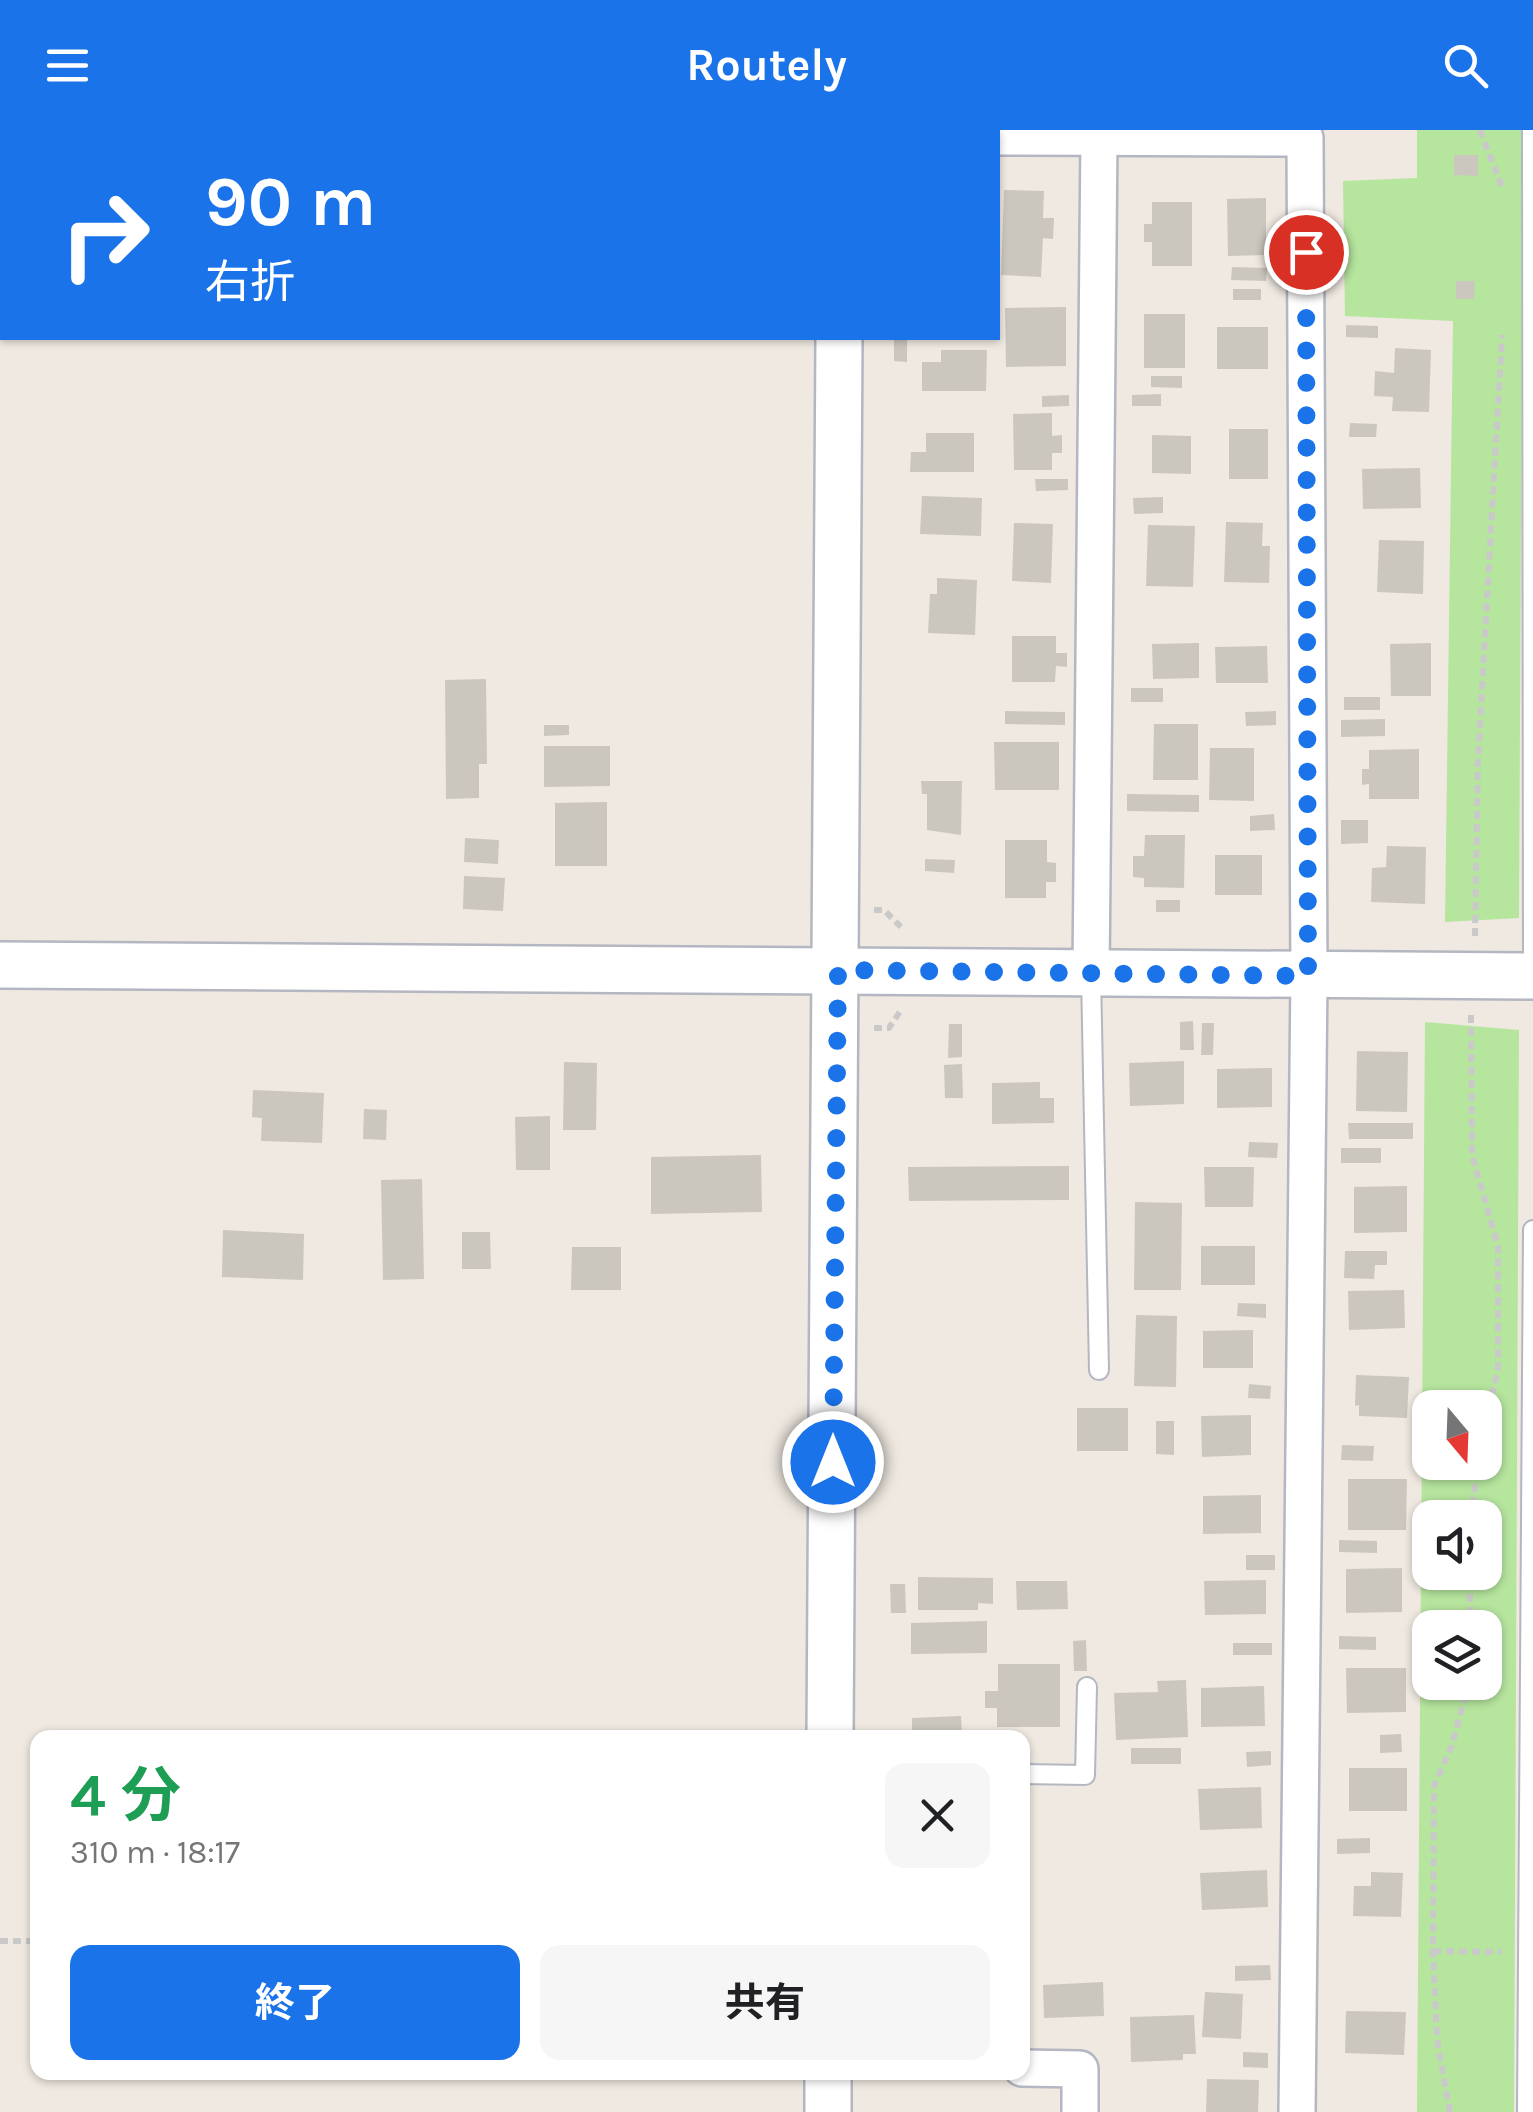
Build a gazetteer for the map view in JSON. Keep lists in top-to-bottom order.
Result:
{
  "north": "bottom",
  "page": {
    "header": "Routely",
    "turn": ["90 m", "右折"],
    "heading": ["4 分", "310 m · 18:17"],
    "buttons": ["終了", "共有"]
  }
}
